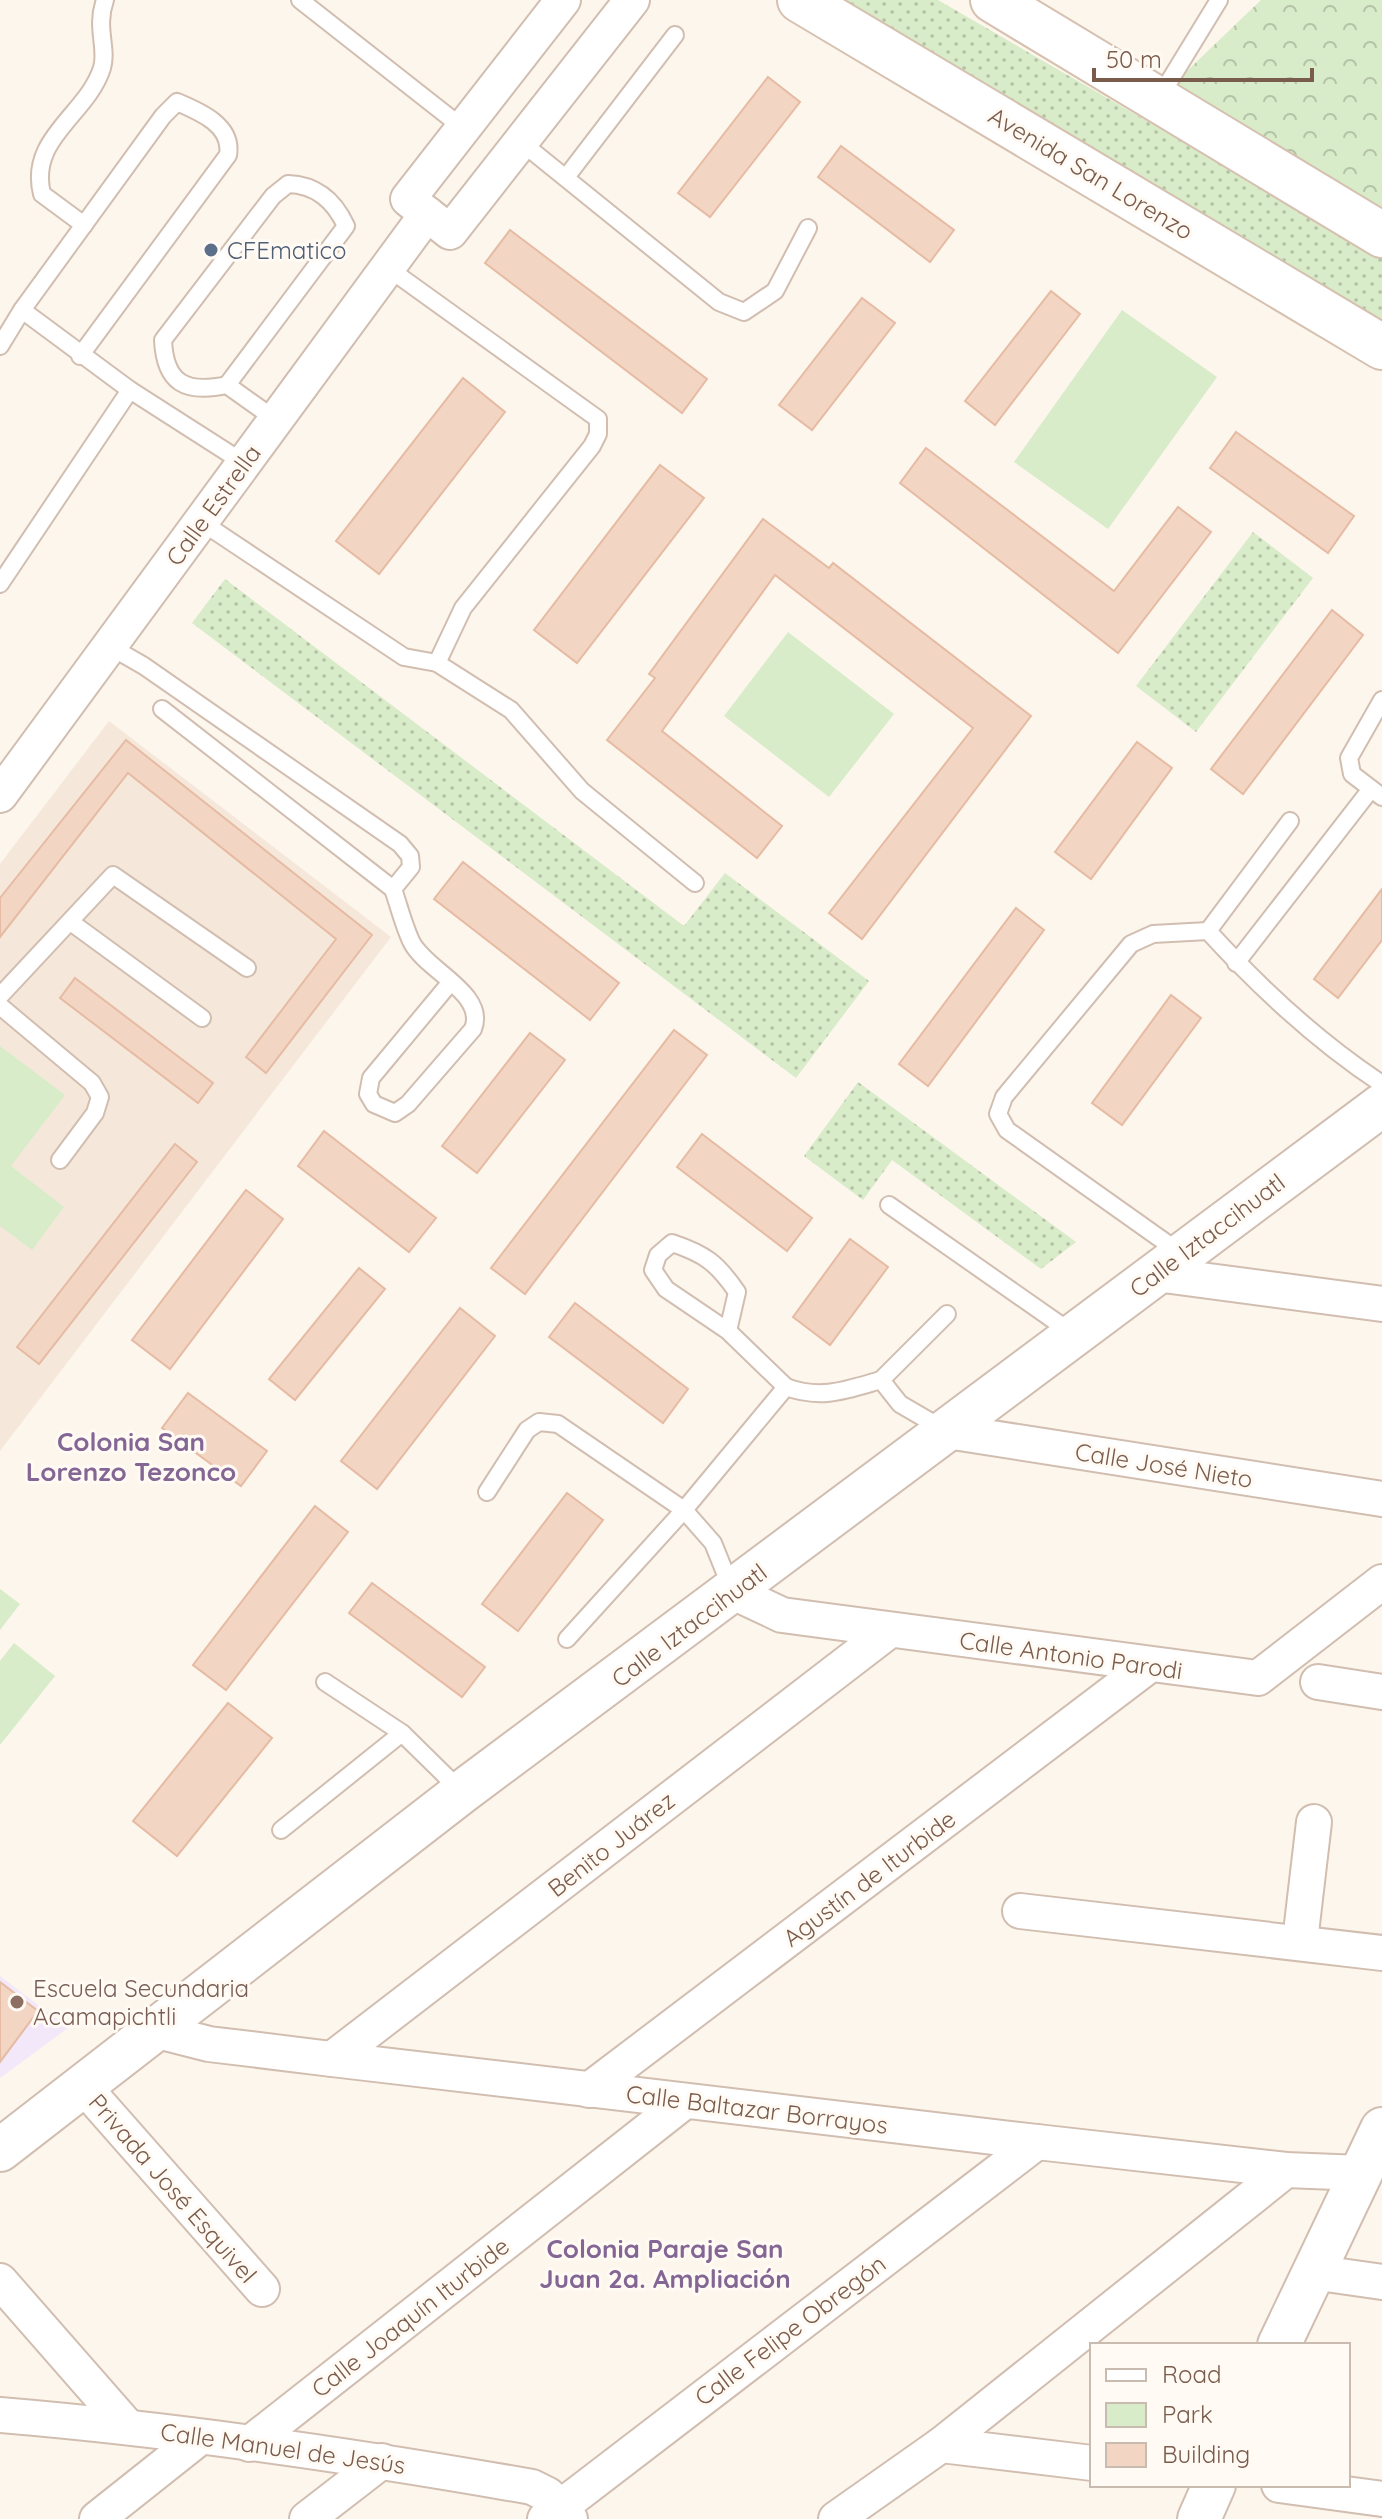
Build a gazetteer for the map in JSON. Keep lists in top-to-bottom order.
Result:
{
  "streets": {
    "main road": ["Avenida San Lorenzo"],
    "street": [
      "Calle Estrella",
      "Calle Iztaccihuatl",
      "Calle José Nieto",
      "Calle Antonio Parodi",
      "Benito Juárez",
      "Agustín de Iturbide",
      "Calle Baltazar Borrayos",
      "Privada José Esquivel",
      "Calle Joaquín Iturbide",
      "Calle Felipe Obregón",
      "Calle Manuel de Jesús"
    ]
  },
  "crossings": [
    ["Calle Iztaccihuatl", "Calle José Nieto"],
    ["Calle Iztaccihuatl", "Calle Antonio Parodi"],
    ["Calle Iztaccihuatl", "Calle Baltazar Borrayos"],
    ["Calle Iztaccihuatl", "Privada José Esquivel"],
    ["Calle Antonio Parodi", "Benito Juárez"],
    ["Calle Antonio Parodi", "Agustín de Iturbide"],
    ["Benito Juárez", "Calle Baltazar Borrayos"],
    ["Agustín de Iturbide", "Calle Baltazar Borrayos"],
    ["Calle Baltazar Borrayos", "Calle Joaquín Iturbide"],
    ["Calle Baltazar Borrayos", "Calle Felipe Obregón"],
    ["Calle Joaquín Iturbide", "Calle Manuel de Jesús"],
    ["Calle Felipe Obregón", "Calle Manuel de Jesús"]
  ],
  "districts": ["Colonia San Lorenzo Tezonco", "Colonia Paraje San Juan 2a. Ampliación"],
  "places": ["CFEmatico", "Escuela Secundaria Acamapichtli"],
  "legend": ["Road", "Park", "Building"],
  "scale_bar": "50 m"
}
